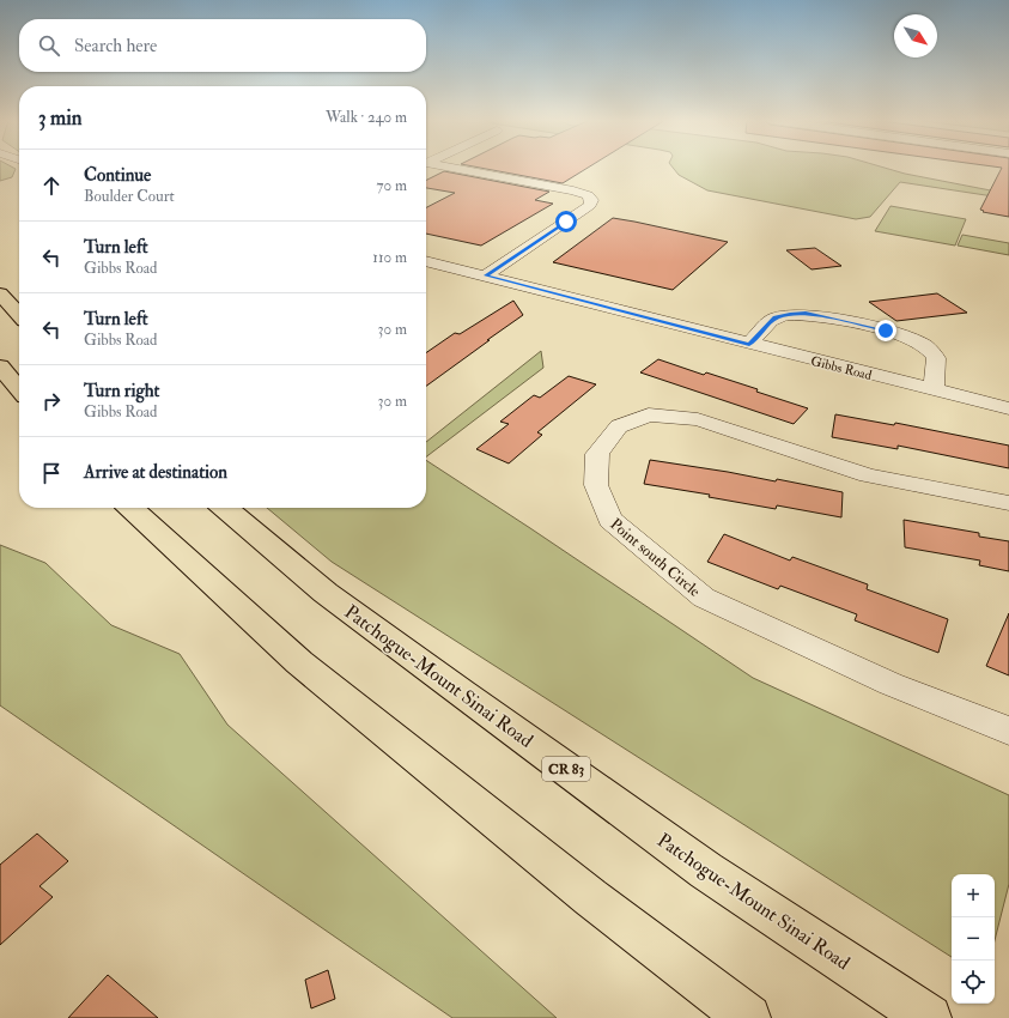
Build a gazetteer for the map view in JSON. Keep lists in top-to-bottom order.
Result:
{
  "streets": {
    "highway": ["Patchogue-Mount Sinai Road", "CR 83"],
    "street": ["Gibbs Road", "Point south Circle"]
  },
  "north": "bottom right",
  "page": {
    "search": "Search here",
    "heading": ["3 min", "Walk · 240 m"],
    "list": [
      ["Continue", "Boulder Court", "70 m"],
      ["Turn left", "Gibbs Road", "110 m"],
      ["Turn left", "Gibbs Road", "30 m"],
      ["Turn right", "Gibbs Road", "30 m"],
      "Arrive at destination"
    ],
    "map_buttons": ["+", "−"]
  }
}
